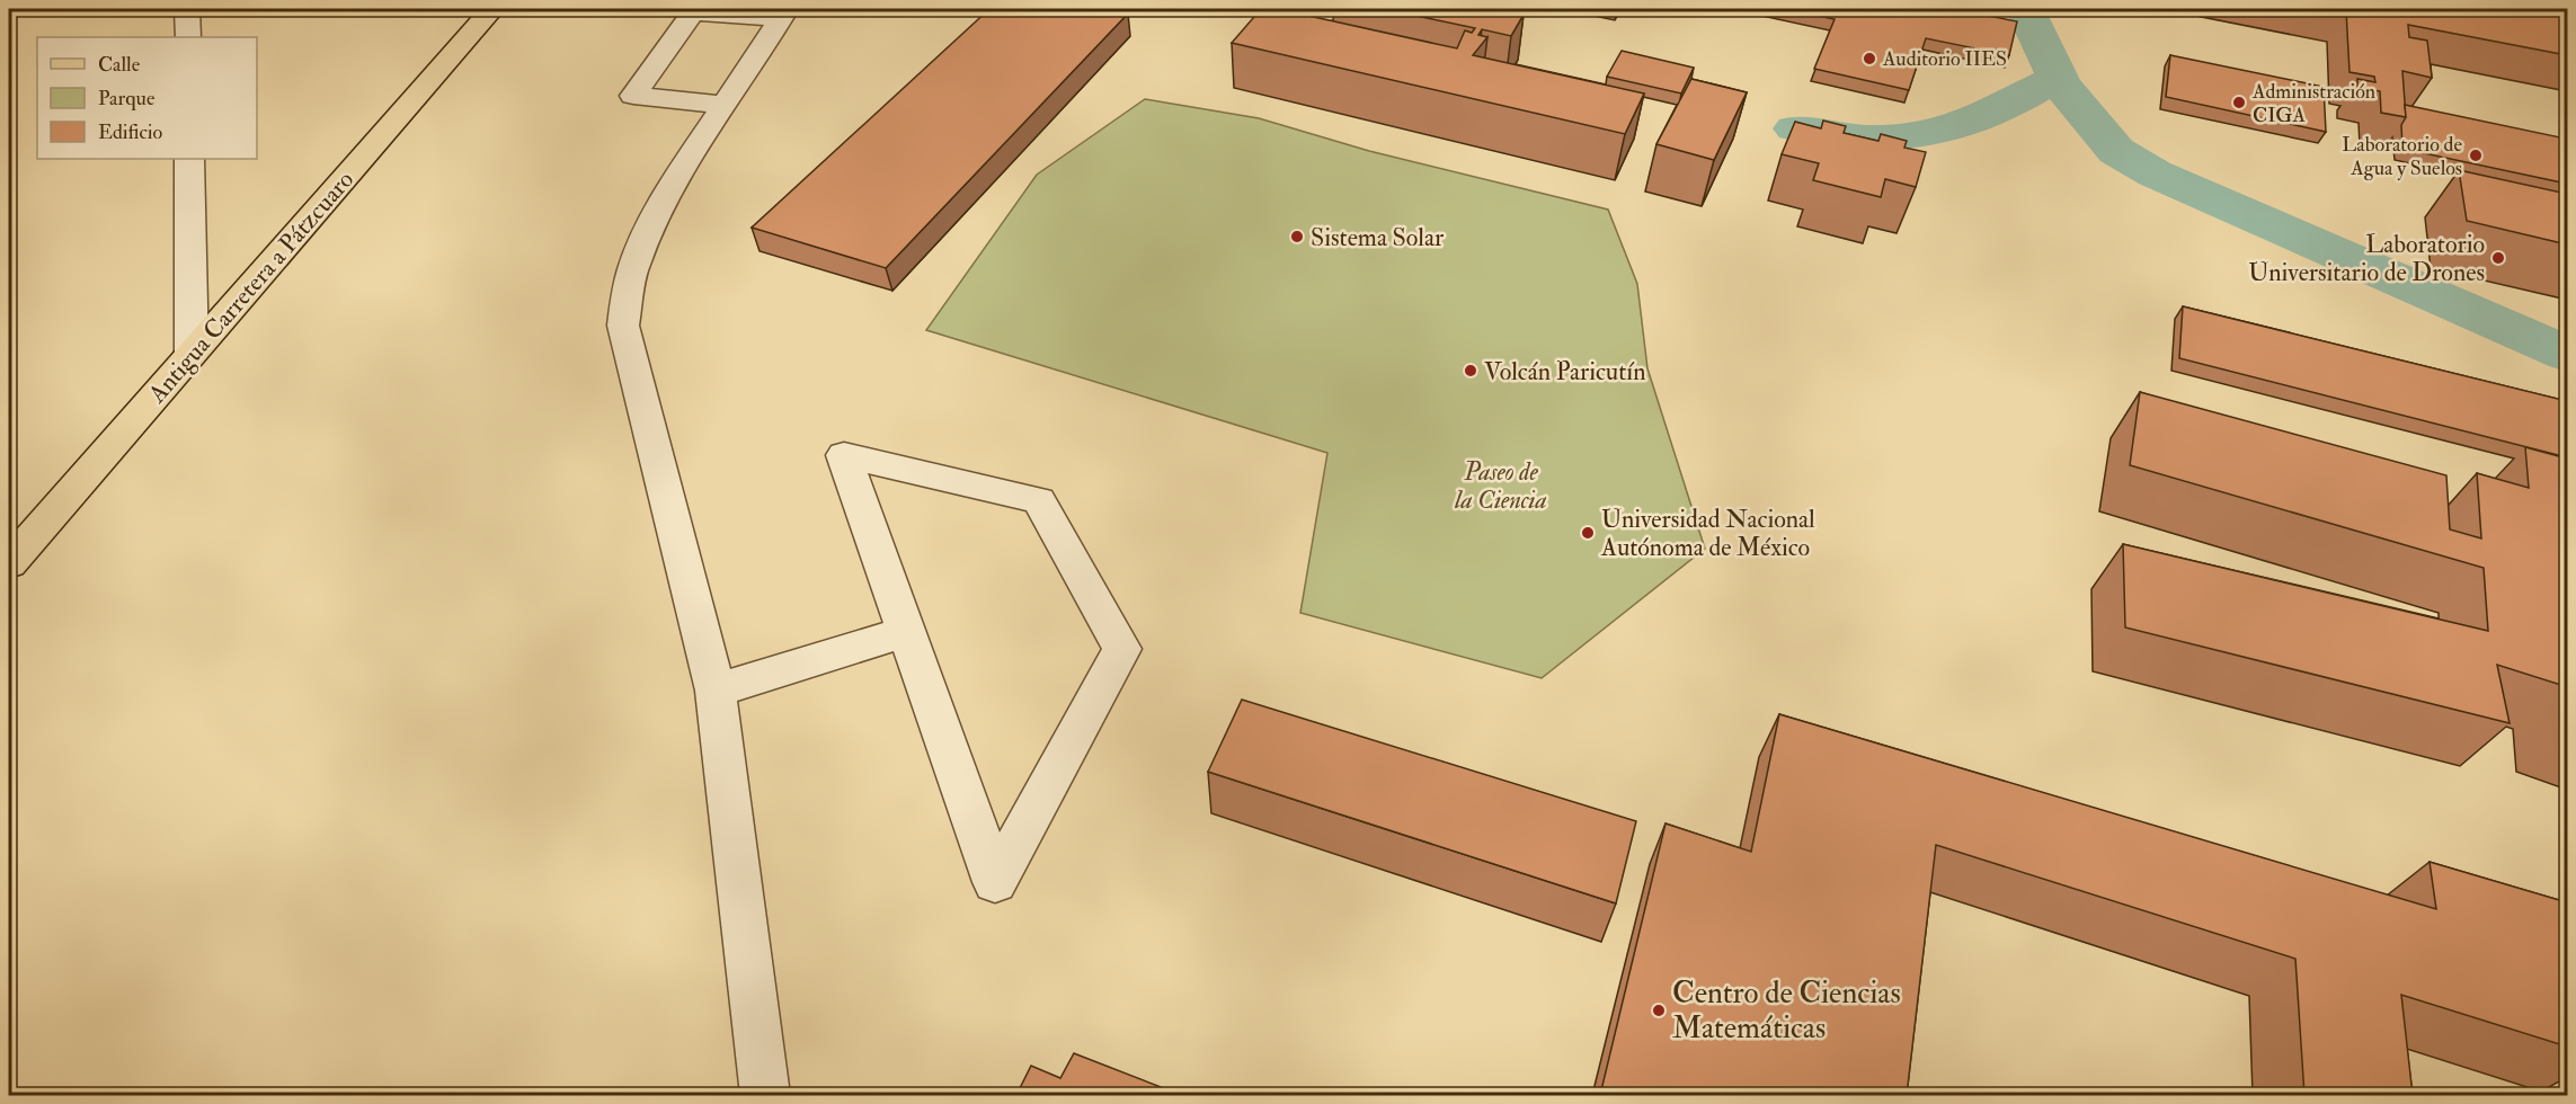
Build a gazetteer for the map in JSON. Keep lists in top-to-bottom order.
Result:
{
  "streets": {
    "main road": ["Antigua Carretera a Pátzcuaro"]
  },
  "parks": ["Paseo de la Ciencia"],
  "places": [
    "Auditorio IIES",
    "Administración CIGA",
    "Laboratorio de Agua y Suelos",
    "Sistema Solar",
    "Laboratorio Universitario de Drones",
    "Volcán Paricutín",
    "Universidad Nacional Autónoma de México",
    "Centro de Ciencias Matemáticas"
  ],
  "legend": ["Calle", "Parque", "Edificio"]
}
